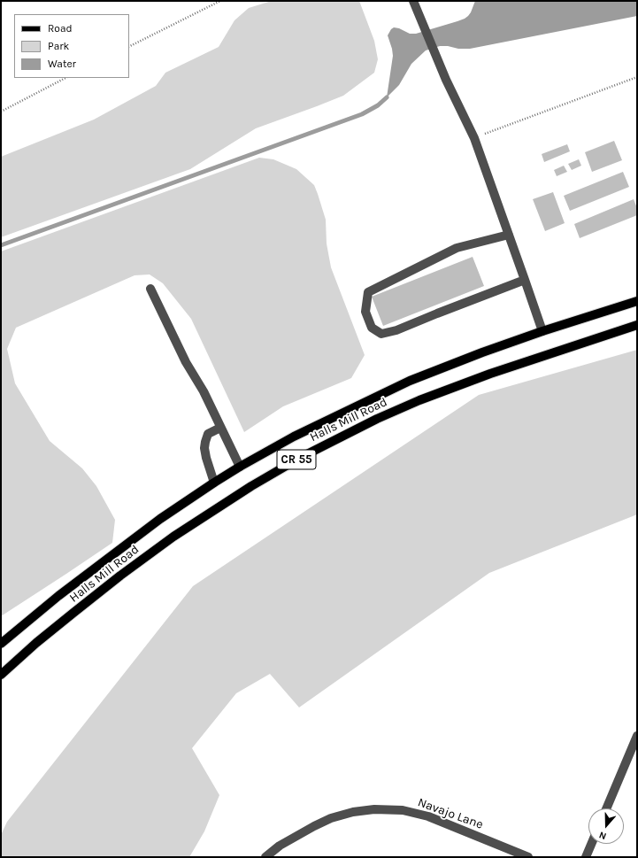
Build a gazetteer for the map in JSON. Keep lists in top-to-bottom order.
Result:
{
  "streets": {
    "main road": ["Halls Mill Road", "CR 55"],
    "street": ["Navajo Lane"]
  },
  "legend": ["Road", "Park", "Water"],
  "north": "bottom"
}
